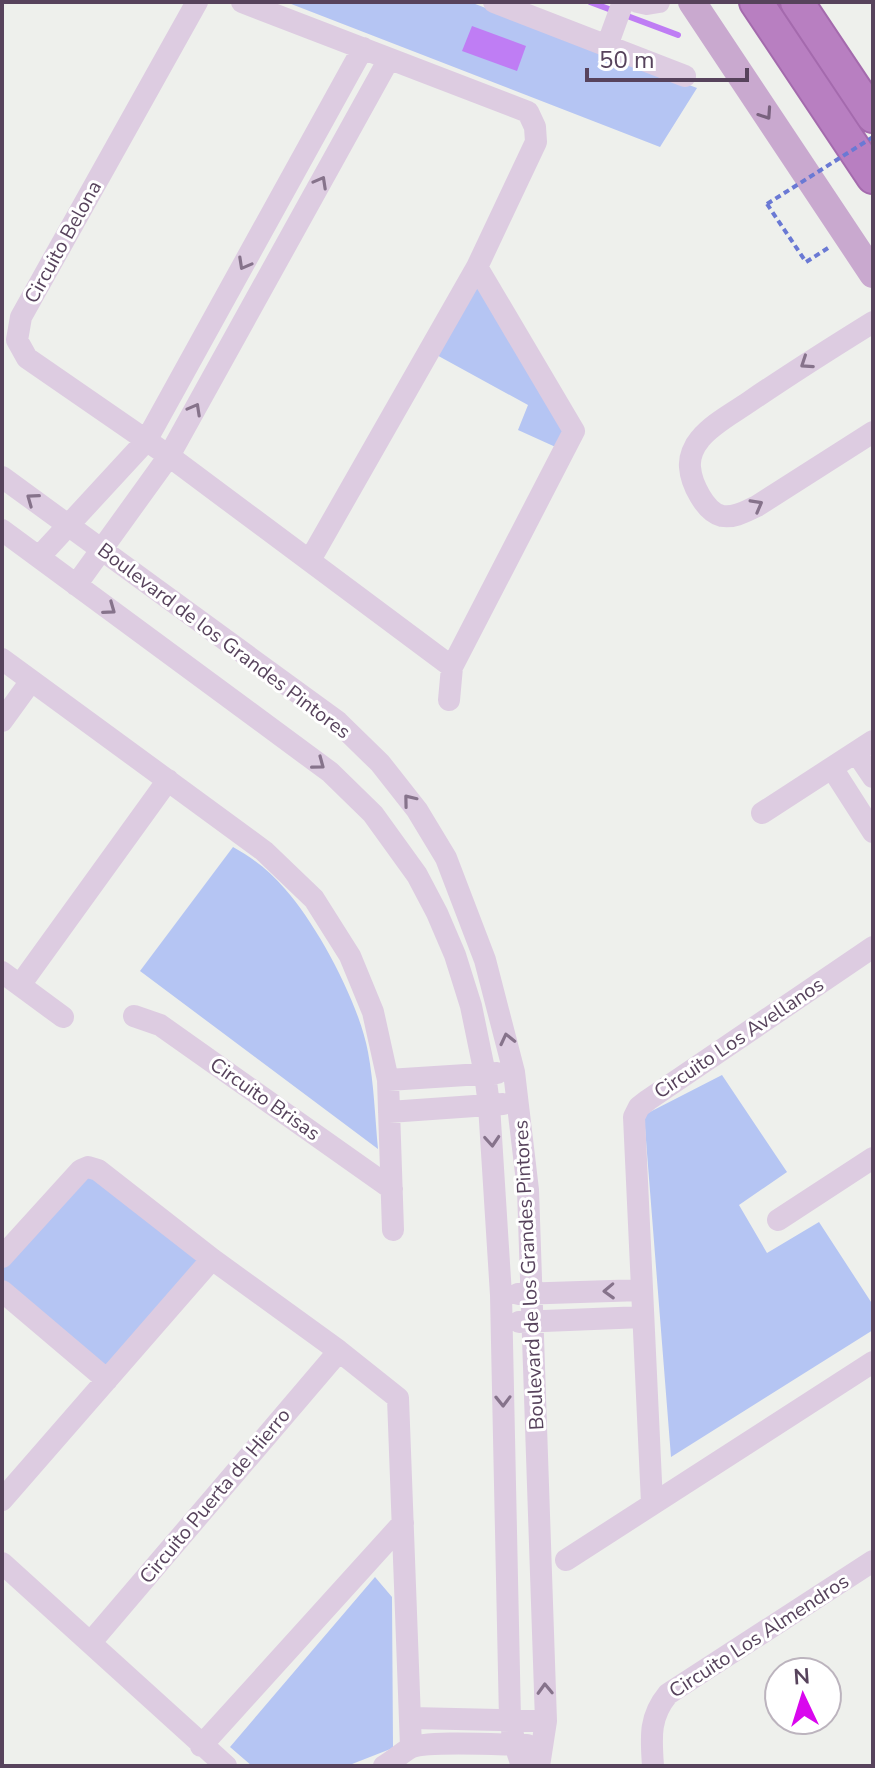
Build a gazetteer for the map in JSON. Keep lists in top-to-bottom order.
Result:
{
  "streets": {
    "street": [
      "Circuito Belona",
      "Boulevard de los Grandes Pintores",
      "Circuito Los Avellanos",
      "Circuito Brisas",
      "Circuito Puerta de Hierro",
      "Circuito Los Almendros"
    ]
  },
  "scale_bar": "50 m",
  "north": "top"
}
